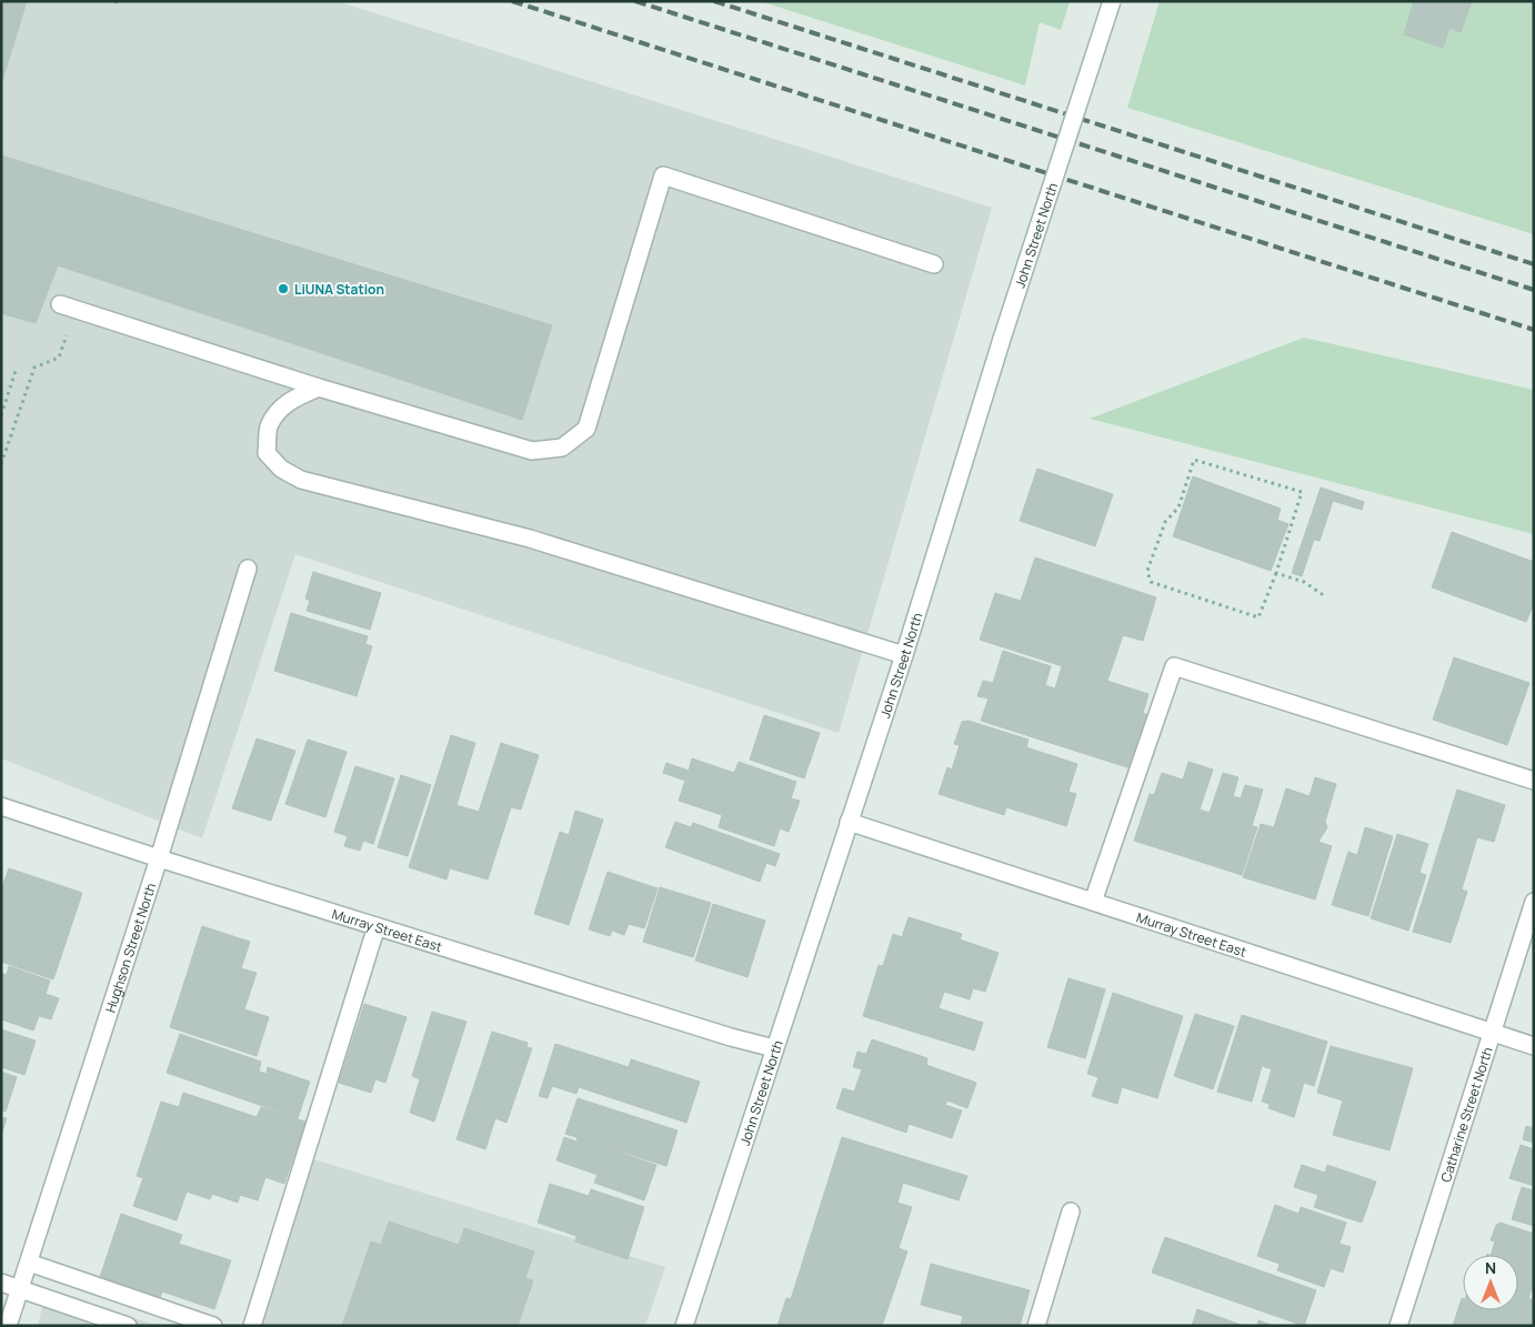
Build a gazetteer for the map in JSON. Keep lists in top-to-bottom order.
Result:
{
  "streets": {
    "street": [
      "John Street North",
      "Murray Street East",
      "Hughson Street North",
      "Catharine Street North"
    ]
  },
  "crossings": [
    ["John Street North", "Murray Street East"],
    ["Murray Street East", "Hughson Street North"],
    ["Murray Street East", "Catharine Street North"]
  ],
  "places": ["LiUNA Station"],
  "north": "top"
}
